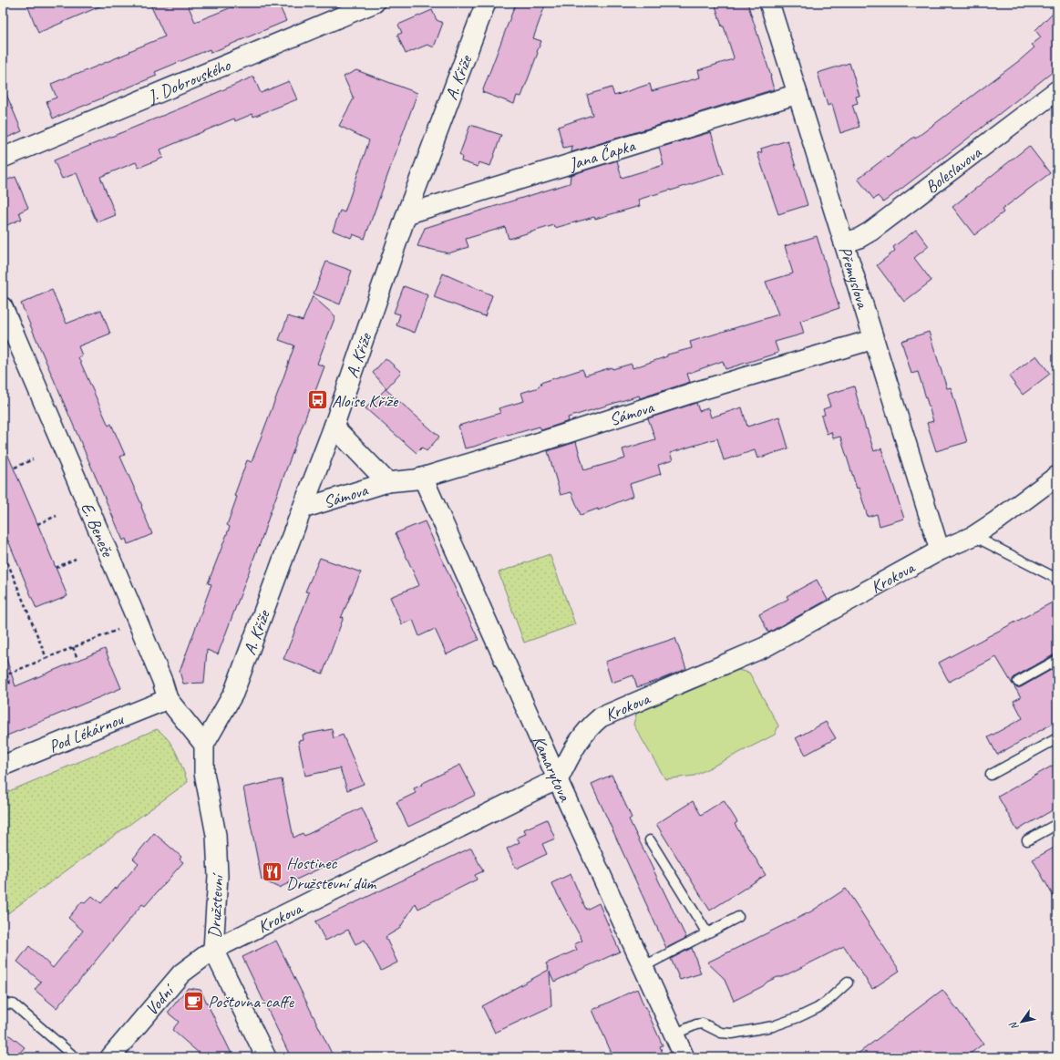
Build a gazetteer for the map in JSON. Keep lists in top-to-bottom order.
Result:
{
  "streets": {
    "street": [
      "A. Kříže",
      "J. Dobrovského",
      "Jana Čapka",
      "Boleslavova",
      "Přemyslova",
      "Sámova",
      "E. Beneše",
      "Krokova",
      "Pod Lékárnou",
      "Kamarytova",
      "Družstevní",
      "Vodní"
    ]
  },
  "crossings": [
    ["A. Kříže", "Jana Čapka"],
    ["A. Kříže", "Sámova"],
    ["A. Kříže", "E. Beneše"],
    ["A. Kříže", "Družstevní"],
    ["Jana Čapka", "Přemyslova"],
    ["Boleslavova", "Přemyslova"],
    ["Přemyslova", "Sámova"],
    ["Přemyslova", "Krokova"],
    ["Sámova", "Kamarytova"],
    ["E. Beneše", "Pod Lékárnou"],
    ["E. Beneše", "Družstevní"],
    ["Krokova", "Kamarytova"],
    ["Krokova", "Družstevní"],
    ["Krokova", "Vodní"],
    ["Družstevní", "Vodní"]
  ],
  "places": {
    "bus stop": ["Aloise Kříže"],
    "restaurant": ["Hostinec Družstevní dům"],
    "cafe": ["Poštovna-caffe"]
  },
  "north": "bottom left"
}
